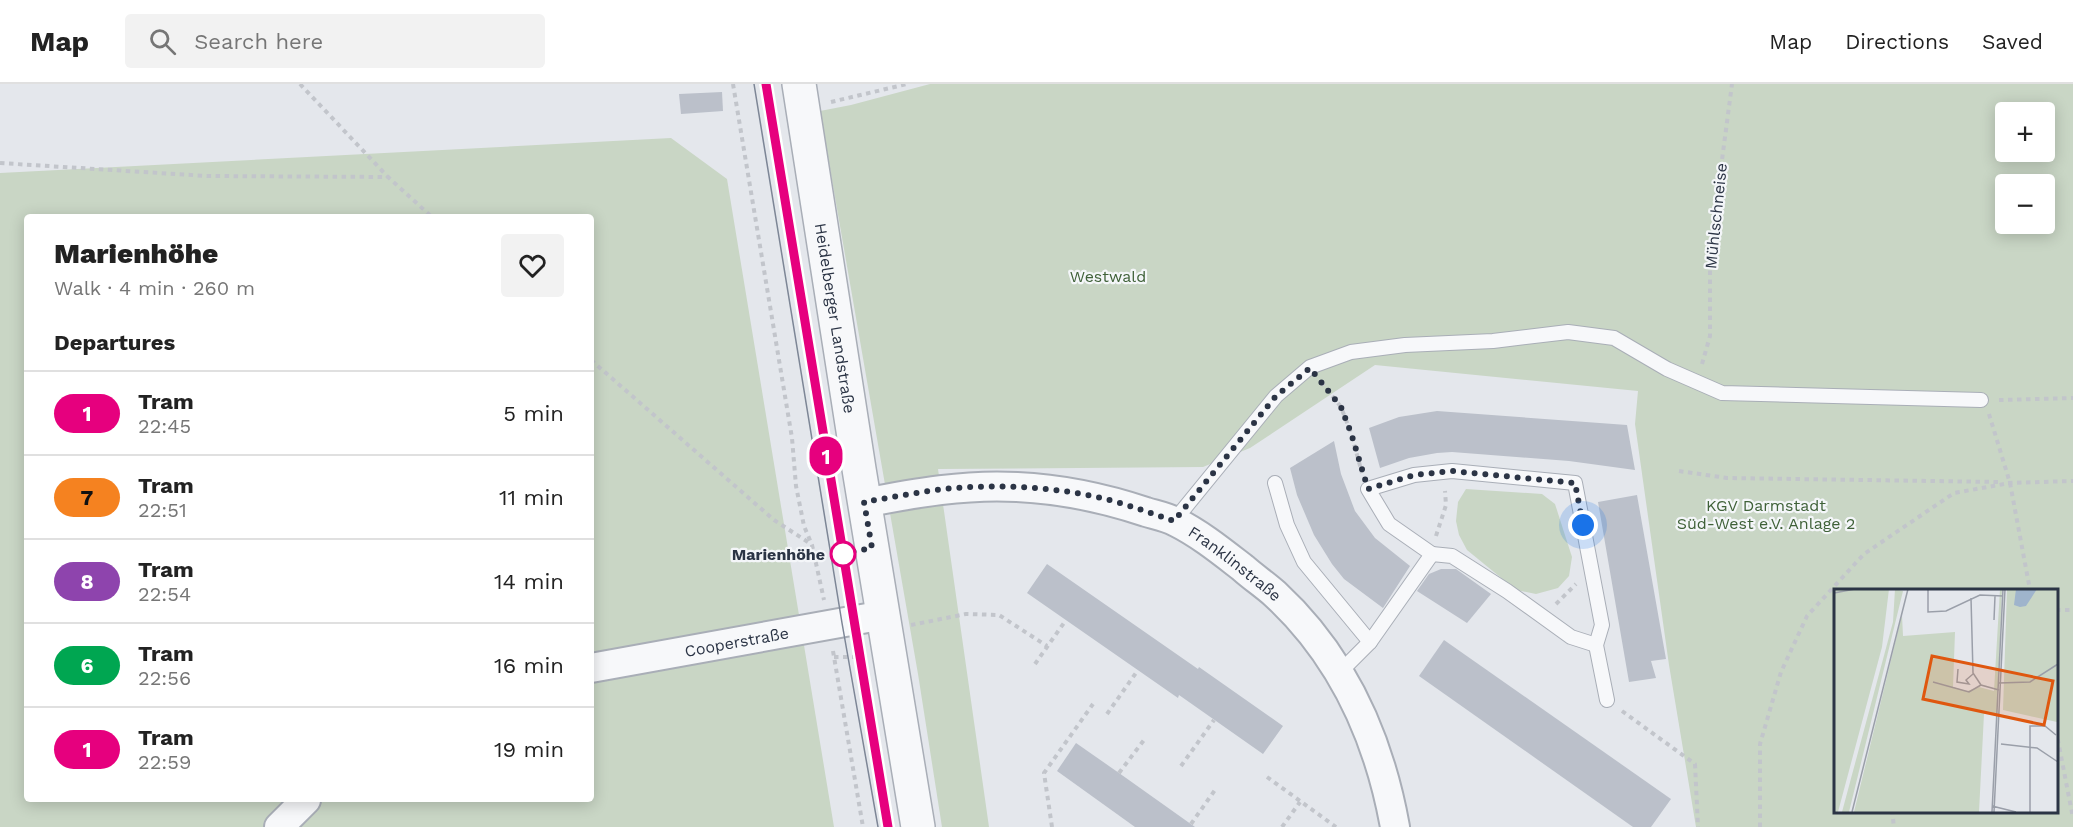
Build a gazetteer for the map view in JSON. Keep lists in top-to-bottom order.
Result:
{
  "streets": {
    "street": ["Heidelberger Landstraße", "Franklinstraße", "Cooperstraße"],
    "path": ["Mühlschneise"]
  },
  "crossings": [
    ["Heidelberger Landstraße", "Franklinstraße"],
    ["Heidelberger Landstraße", "Cooperstraße"]
  ],
  "parks": ["Westwald", "KGV Darmstadt Süd-West e.V. Anlage 2"],
  "places": ["Marienhöhe"],
  "lines": ["tram line 1"],
  "page": {
    "header": "Map",
    "search": "Search here",
    "nav": ["Map", "Directions", "Saved"],
    "on_map": "1",
    "map_buttons": ["+", "−"],
    "heading": [
      ["Marienhöhe", "Walk · 4 min · 260 m"],
      "Departures"
    ],
    "list": [
      {
        "mark": "1",
        "name": "Tram",
        "note": "22:45",
        "value": "5 min"
      },
      {
        "mark": "7",
        "name": "Tram",
        "note": "22:51",
        "value": "11 min"
      },
      {
        "mark": "8",
        "name": "Tram",
        "note": "22:54",
        "value": "14 min"
      },
      {
        "mark": "6",
        "name": "Tram",
        "note": "22:56",
        "value": "16 min"
      },
      {
        "mark": "1",
        "name": "Tram",
        "note": "22:59",
        "value": "19 min"
      }
    ]
  }
}
